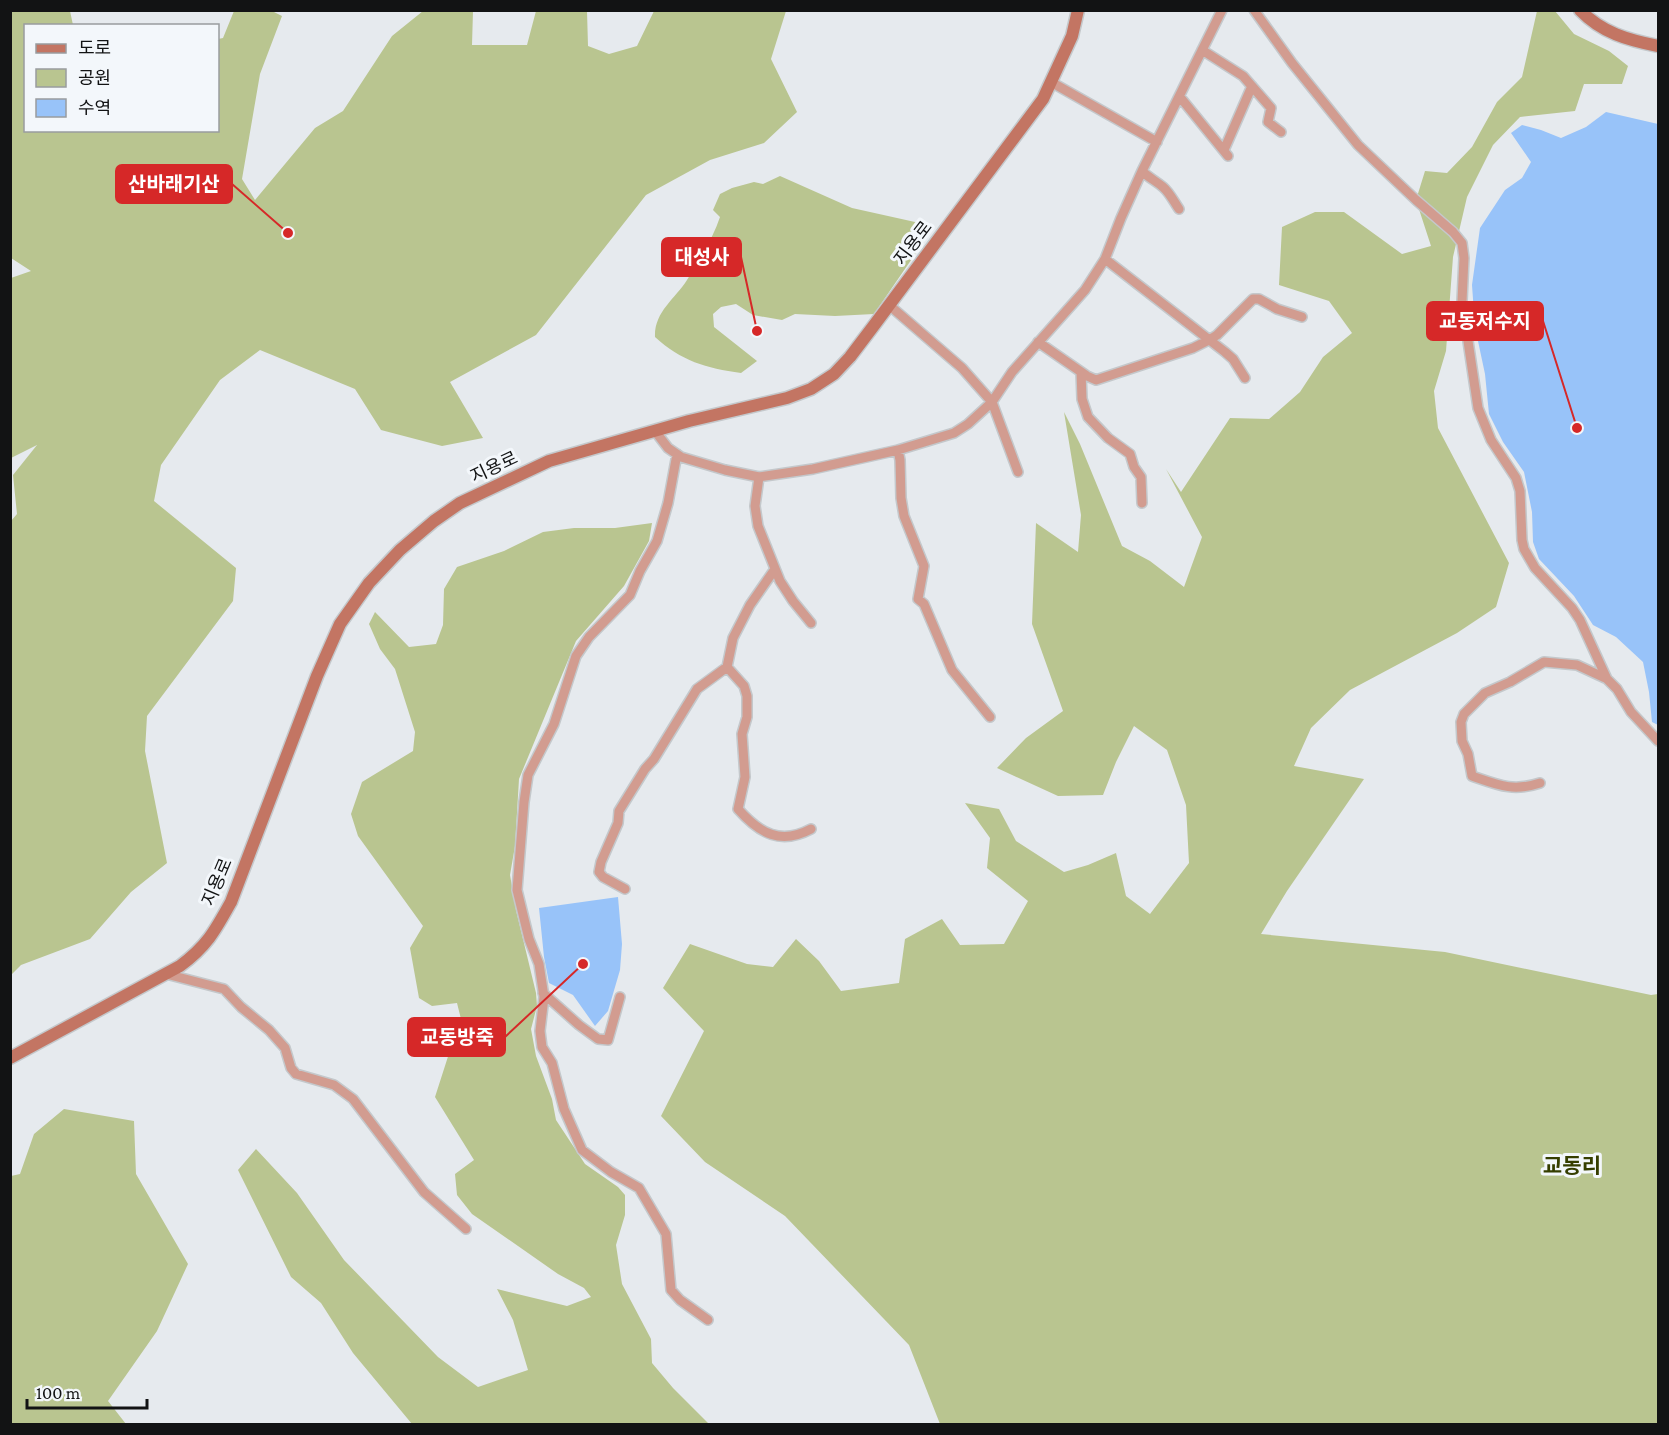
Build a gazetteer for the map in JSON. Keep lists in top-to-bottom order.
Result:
{
  "streets": {
    "street": ["지용로"]
  },
  "districts": ["교동리"],
  "places": [
    "산바래기산",
    "대성사",
    "교동저수지",
    "교동방죽"
  ],
  "legend": ["도로", "공원", "수역"],
  "scale_bar": "100 m"
}
